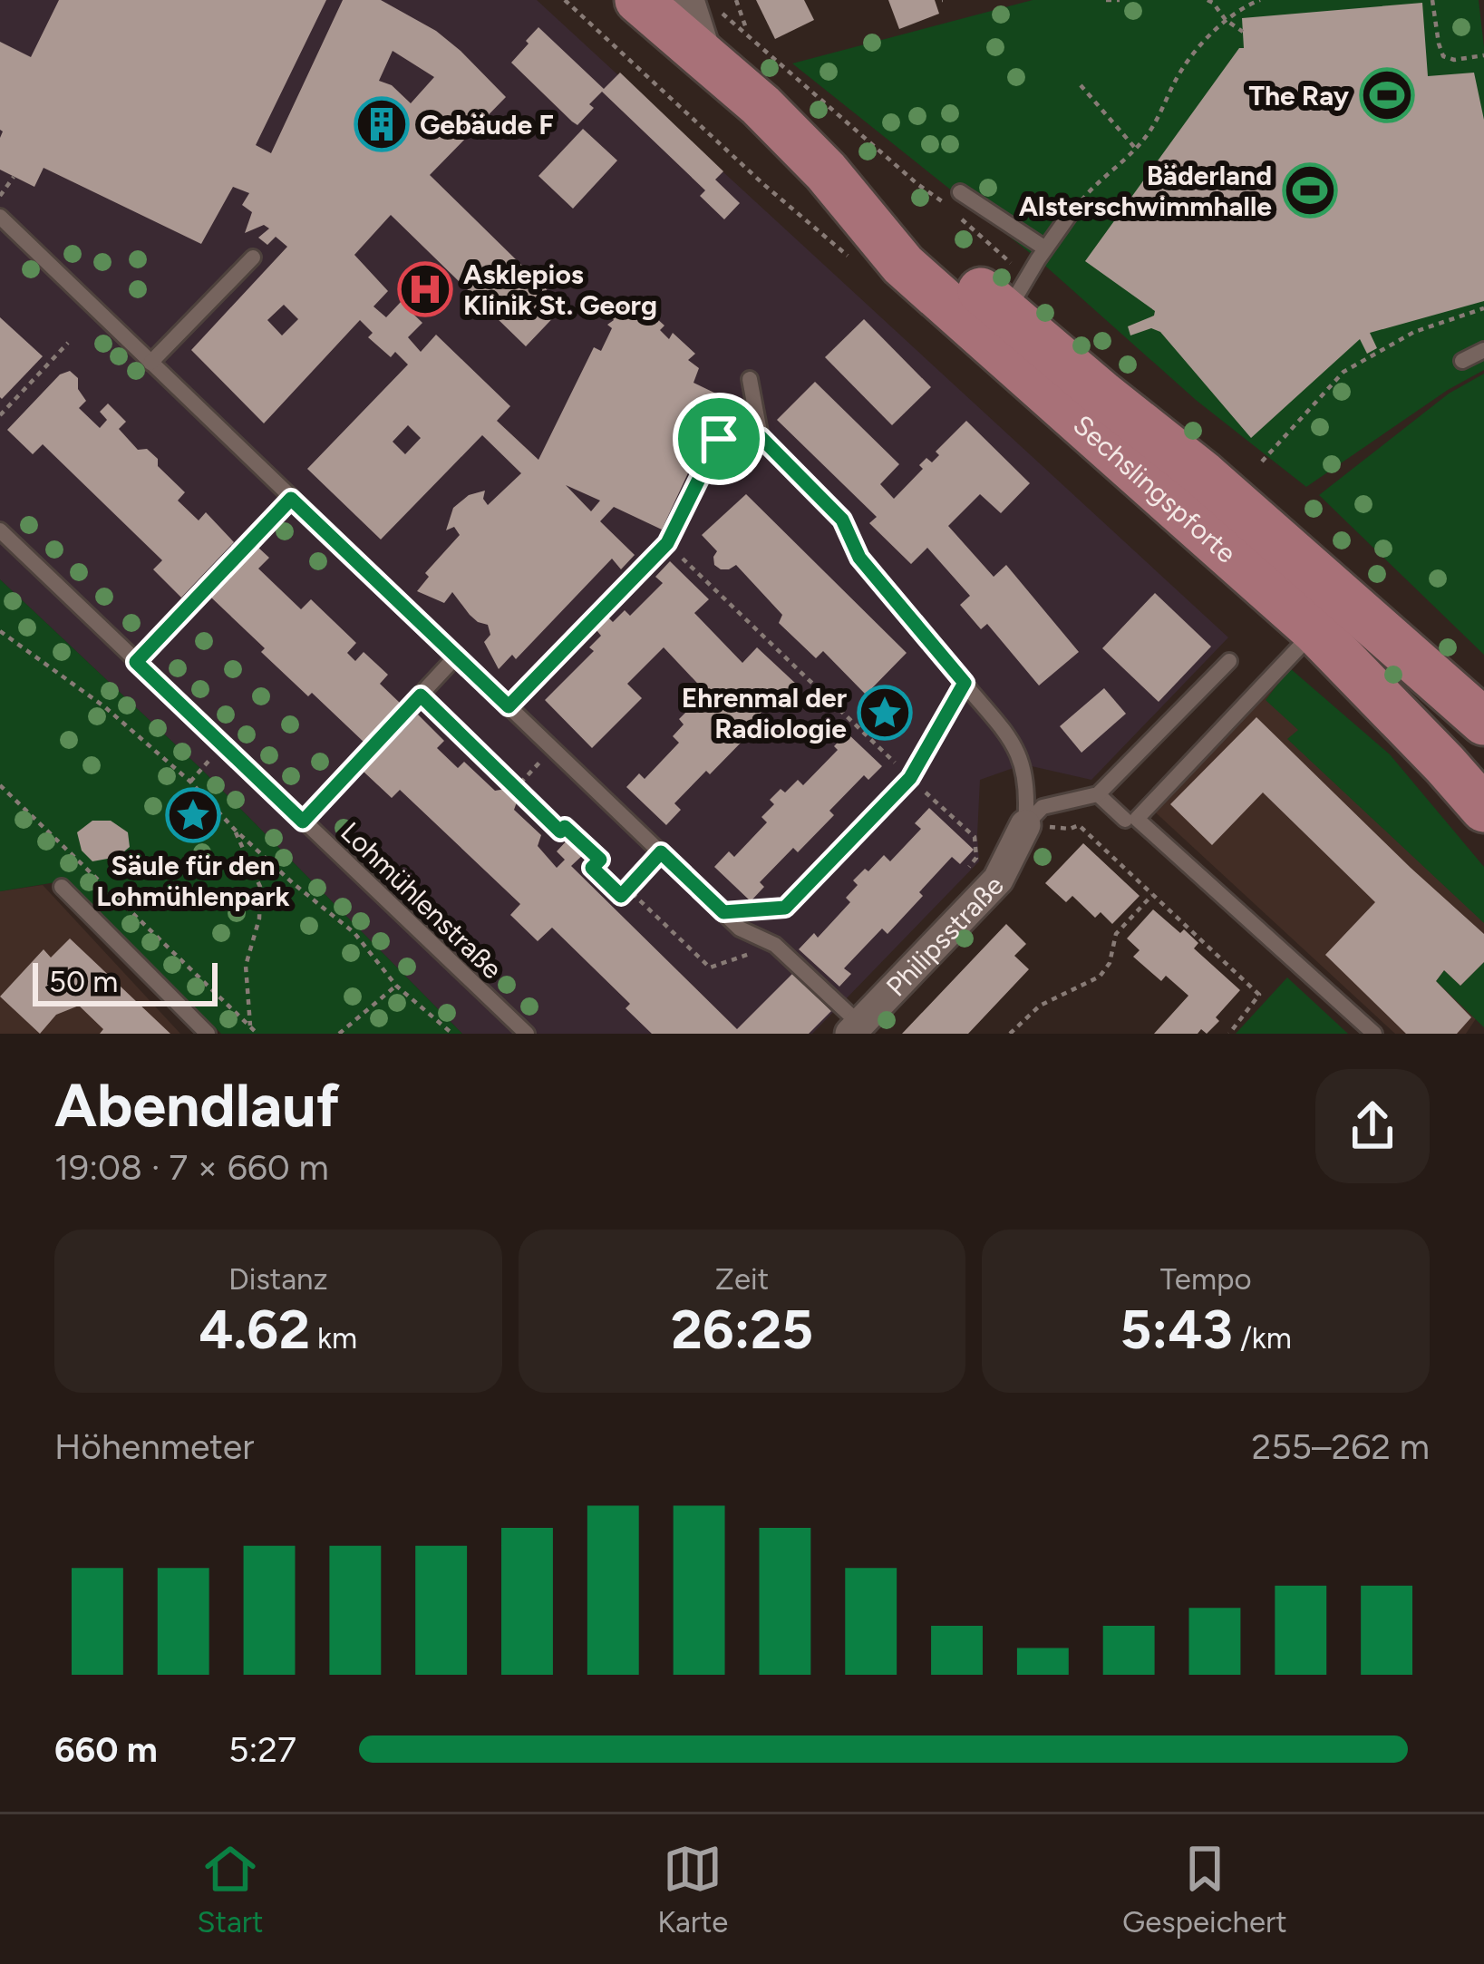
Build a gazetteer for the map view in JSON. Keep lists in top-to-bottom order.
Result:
{
  "streets": {
    "main road": ["Sechslingspforte"],
    "street": ["Philipsstraße"],
    "lane": ["Lohmühlenstraße"]
  },
  "places": {
    "sports": ["The Ray", "Bäderland Alsterschwimmhalle"],
    "building": ["Gebäude F"],
    "hospital": ["Asklepios Klinik St. Georg"],
    "place": ["Ehrenmal der Radiologie", "Säule für den Lohmühlenpark"]
  },
  "scale_bar": "50 m",
  "page": {
    "scale": "50 m",
    "heading": ["Abendlauf", "19:08 · 7 × 660 m"],
    "stats": [
      ["Distanz", "4.62 km"],
      ["Zeit", "26:25"],
      ["Tempo", "5:43 /km"]
    ],
    "chart": ["Höhenmeter", "255–262 m"],
    "list": [
      {
        "name": "660 m",
        "note": "5:27"
      }
    ],
    "tabs": ["Start", "Karte", "Gespeichert"]
  }
}
